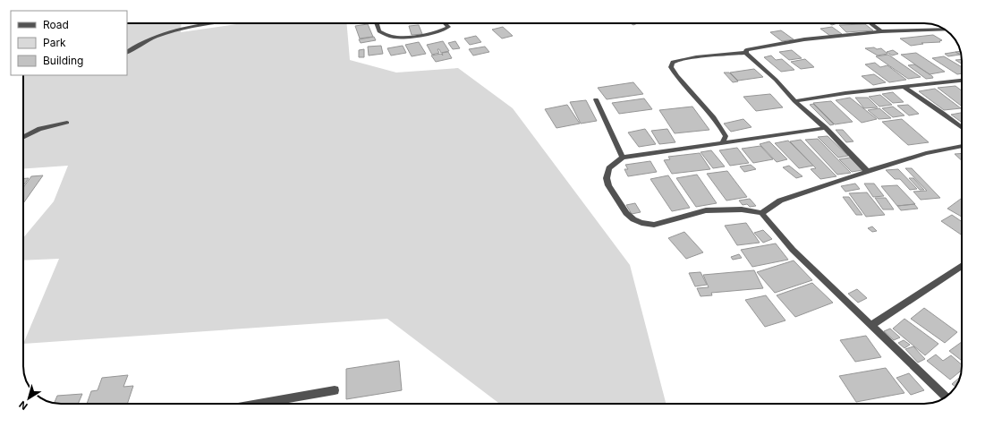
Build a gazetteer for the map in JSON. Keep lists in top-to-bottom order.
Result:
{
  "legend": ["Road", "Park", "Building"],
  "north": "bottom left"
}
